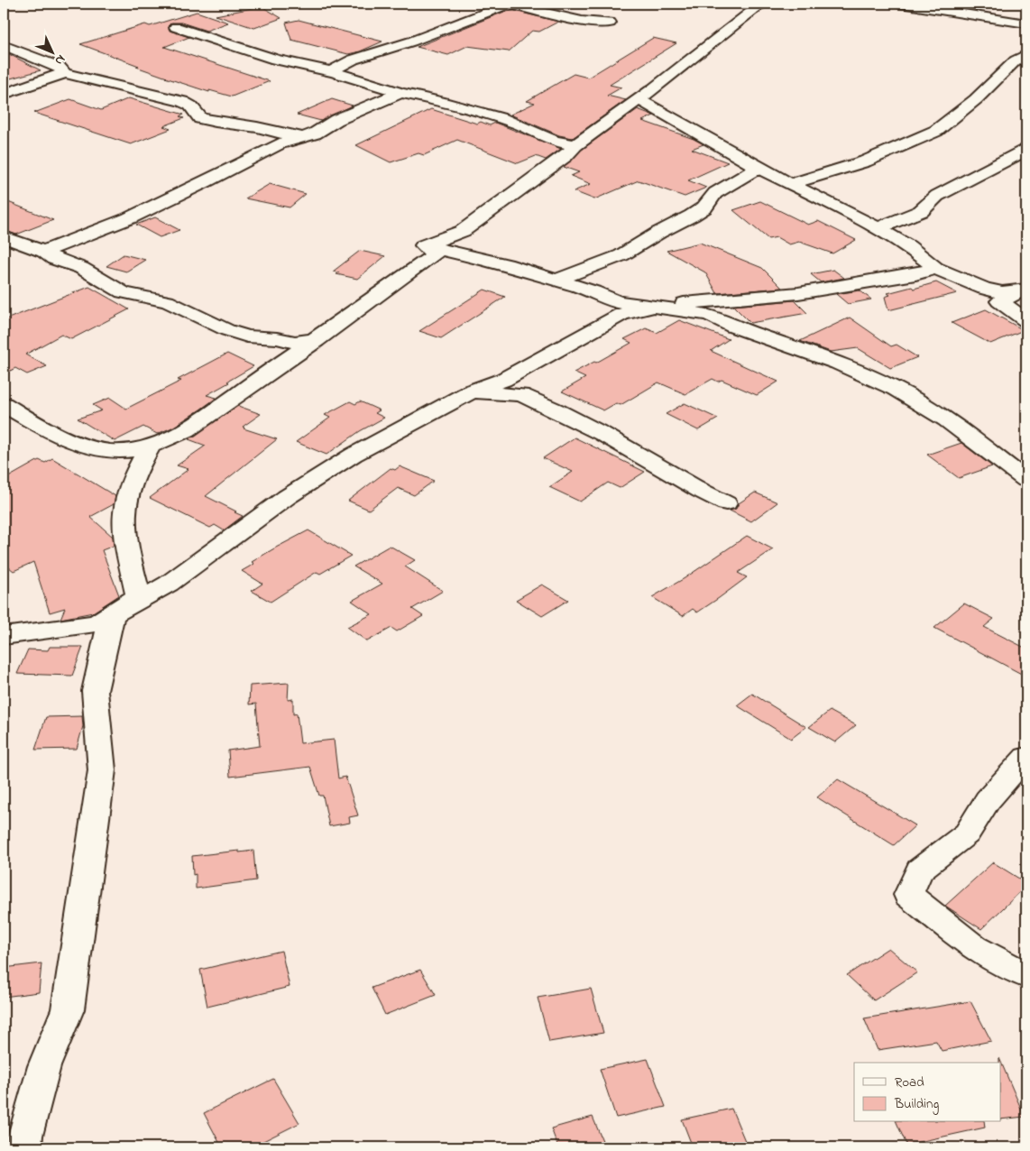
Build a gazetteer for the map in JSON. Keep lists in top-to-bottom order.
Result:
{
  "legend": ["Road", "Building"],
  "north": "bottom right"
}
